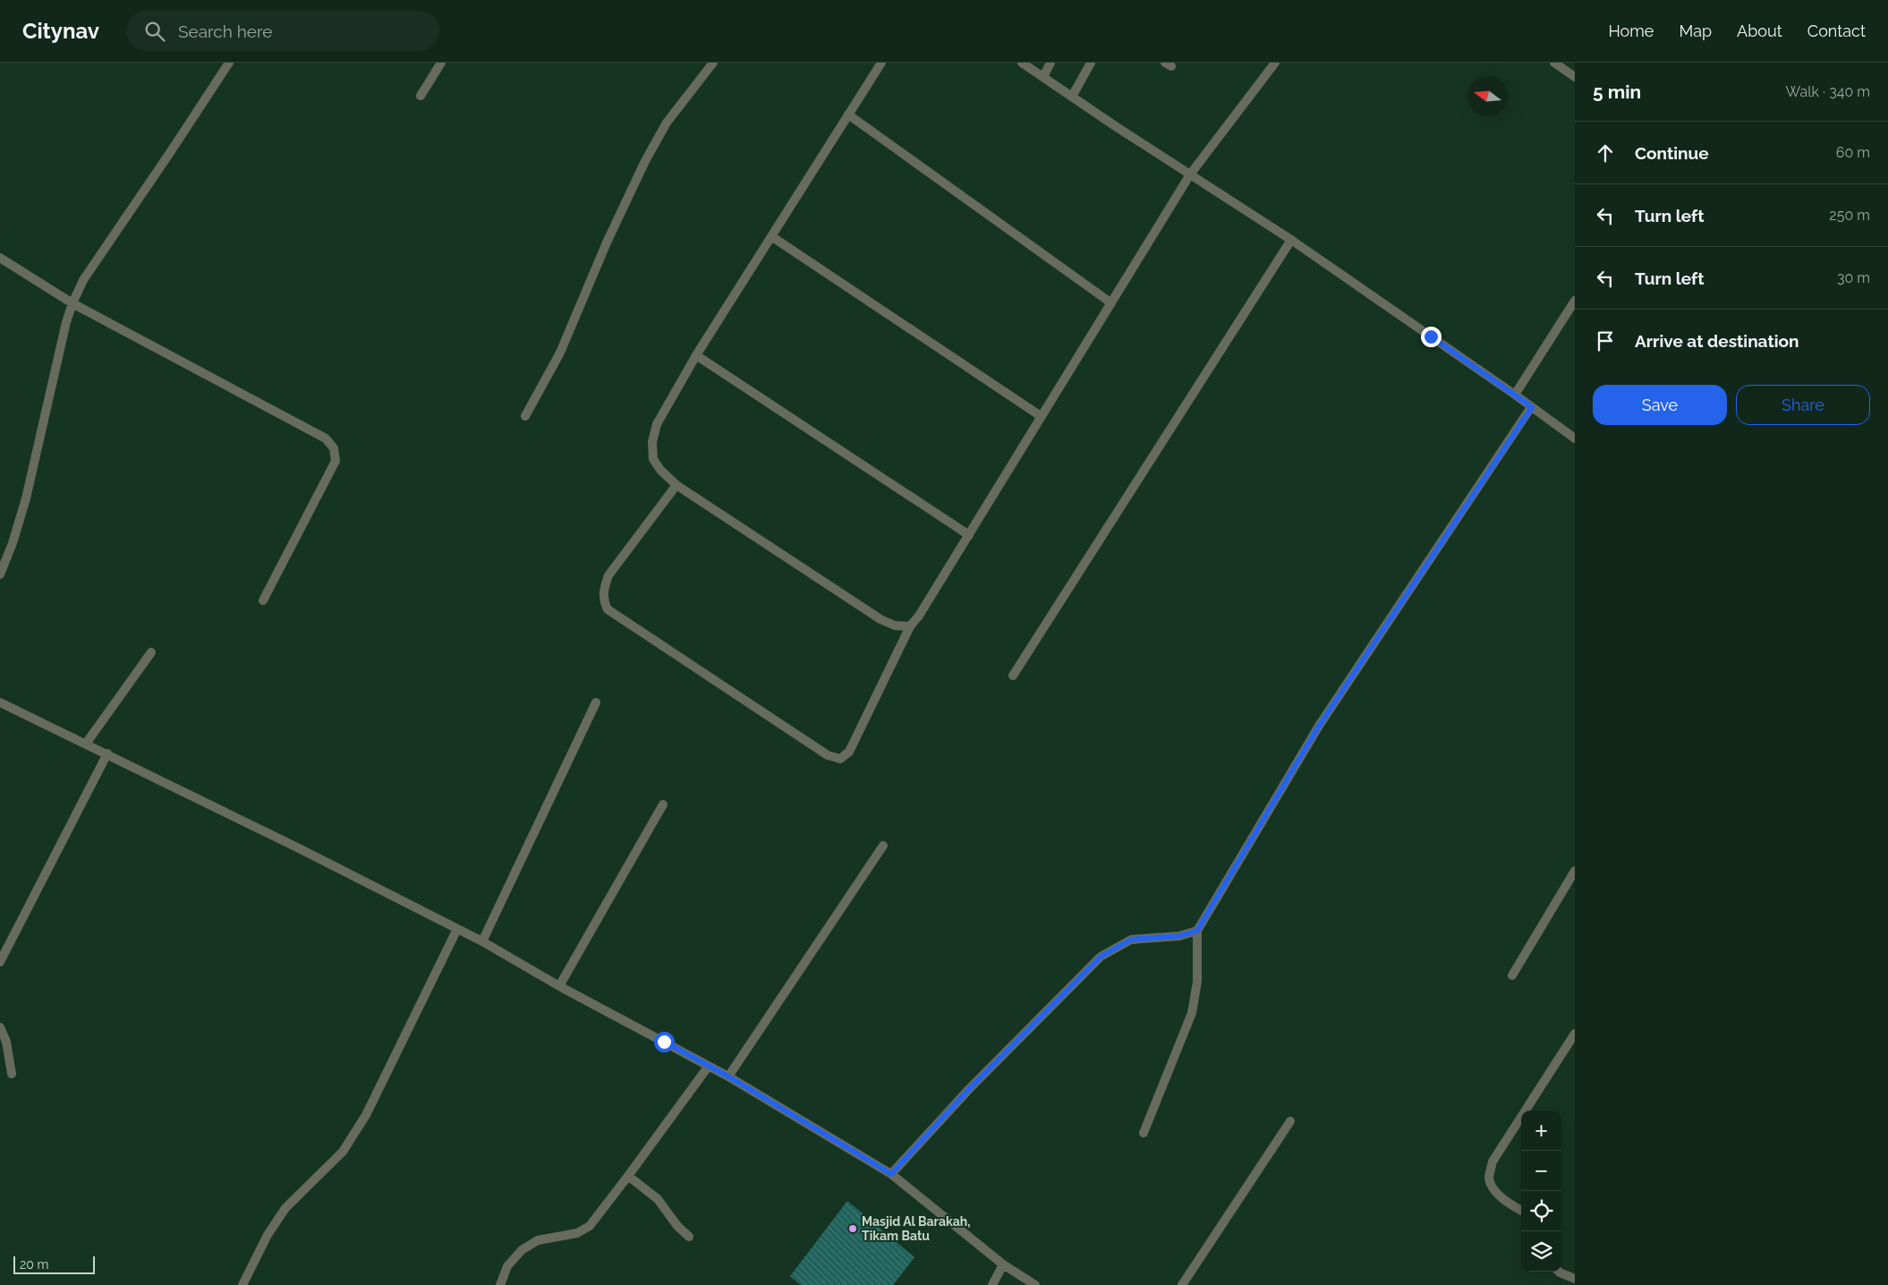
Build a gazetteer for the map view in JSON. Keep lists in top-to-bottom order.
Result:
{
  "places": ["Masjid Al Barakah, Tikam Batu"],
  "scale_bar": "20 m",
  "north": "left",
  "page": {
    "header": "Citynav",
    "search": "Search here",
    "nav": [
      "Home",
      "Map",
      "About",
      "Contact"
    ],
    "heading": ["5 min", "Walk · 340 m"],
    "list": [
      ["Continue", "60 m"],
      ["Turn left", "250 m"],
      ["Turn left", "30 m"],
      "Arrive at destination"
    ],
    "buttons": ["Save", "Share"],
    "map_buttons": ["+", "−"],
    "scale": "20 m"
  }
}
